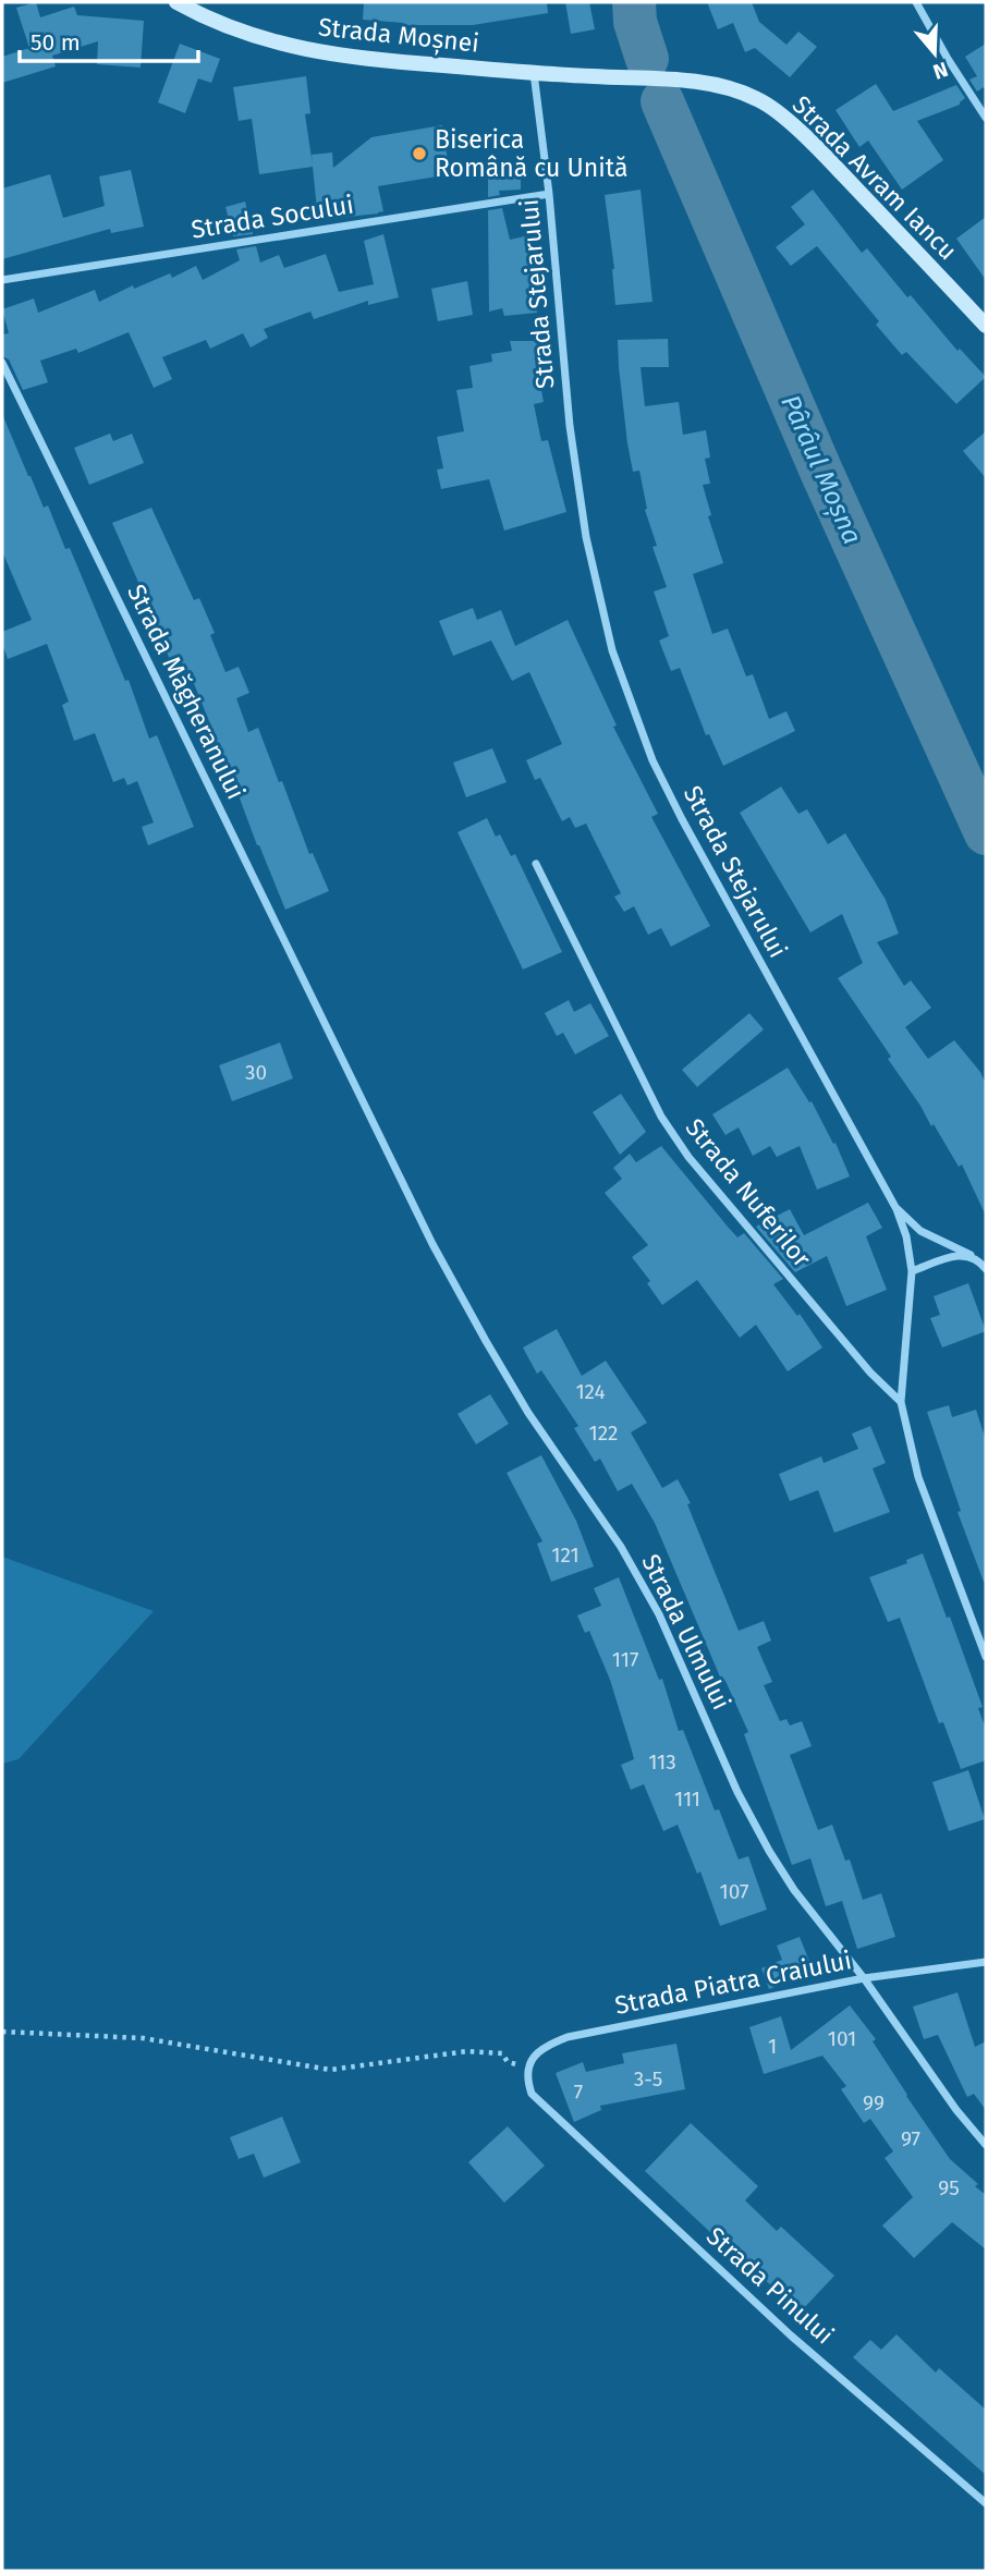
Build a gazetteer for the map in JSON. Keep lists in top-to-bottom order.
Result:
{
  "streets": {
    "main road": ["Strada Moșnei", "Strada Avram Iancu"],
    "street": [
      "Strada Socului",
      "Strada Stejarului",
      "Strada Măgheranului",
      "Strada Nuferilor",
      "Strada Ulmului",
      "Strada Piatra Craiului",
      "Strada Pinului"
    ]
  },
  "crossings": [
    ["Strada Moșnei", "Strada Avram Iancu"],
    ["Strada Moșnei", "Strada Stejarului"],
    ["Strada Avram Iancu", "Strada Stejarului"],
    ["Strada Socului", "Strada Stejarului"],
    ["Strada Stejarului", "Strada Nuferilor"],
    ["Strada Măgheranului", "Strada Ulmului"],
    ["Strada Ulmului", "Strada Piatra Craiului"],
    ["Strada Piatra Craiului", "Strada Pinului"]
  ],
  "water": ["Pârâul Moșna"],
  "places": ["Biserica Română cu Unită"],
  "house_numbers": [
    "30",
    "124",
    "122",
    "121",
    "117",
    "113",
    "111",
    "107",
    "101",
    "1",
    "3-5",
    "7",
    "99",
    "97",
    "95"
  ],
  "scale_bar": "50 m",
  "north": "bottom"
}
